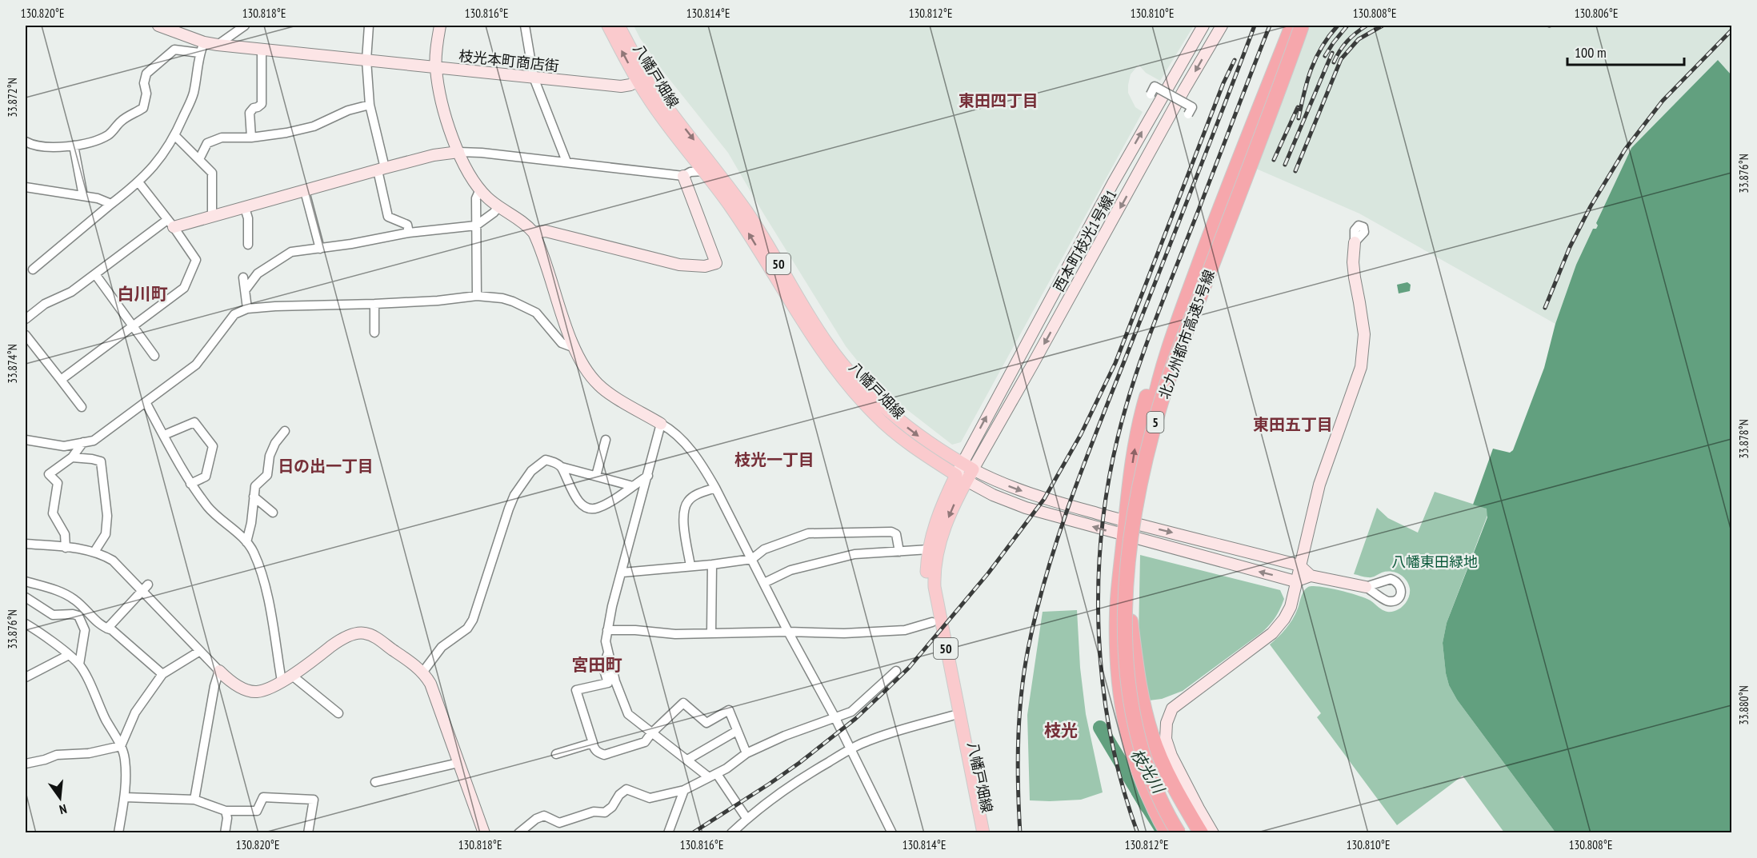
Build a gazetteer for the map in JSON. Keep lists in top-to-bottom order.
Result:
{
  "streets": {
    "highway": ["北九州都市高速5号線", "5"],
    "main road": ["八幡戸畑線", "50"],
    "street": ["枝光本町商店街", "西本町枝光1号線1"]
  },
  "crossings": [
    ["枝光本町商店街", "八幡戸畑線"],
    ["八幡戸畑線", "西本町枝光1号線1"]
  ],
  "districts": [
    "東田四丁目",
    "白川町",
    "東田五丁目",
    "枝光一丁目",
    "日の出一丁目",
    "宮田町",
    "枝光"
  ],
  "water": ["枝光川"],
  "parks": ["八幡東田緑地"],
  "scale_bar": "100 m",
  "north": "bottom",
  "coordinates": [
    "130.820°E",
    "130.818°E",
    "130.816°E",
    "130.814°E",
    "130.812°E",
    "130.810°E",
    "130.808°E",
    "130.806°E",
    "33.872°N",
    "33.876°N",
    "33.874°N",
    "33.878°N",
    "33.880°N"
  ]
}
